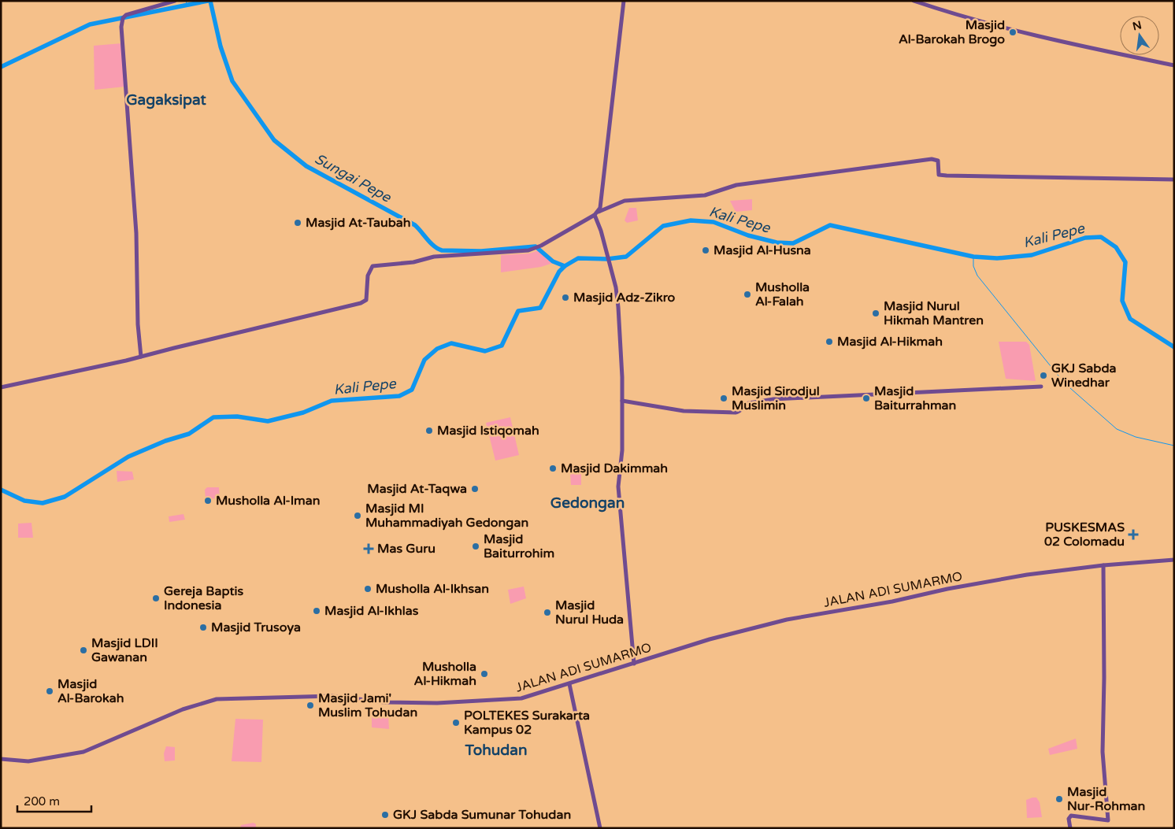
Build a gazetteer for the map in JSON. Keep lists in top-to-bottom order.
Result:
{
  "streets": {
    "main road": ["JALAN ADI SUMARMO"]
  },
  "districts": ["Gagaksipat", "Gedongan", "Tohudan"],
  "water": ["Sungai Pepe", "Kali Pepe"],
  "places": {
    "other": [
      "Masjid Al-Barokah Brogo",
      "Masjid At-Taubah",
      "Masjid Al-Husna",
      "Musholla Al-Falah",
      "Masjid Adz-Zikro",
      "Masjid Nurul Hikmah Mantren",
      "Masjid Al-Hikmah",
      "GKJ Sabda Winedhar",
      "Masjid Sirodjul Muslimin",
      "Masjid Baiturrahman",
      "Masjid Istiqomah",
      "Masjid Dakimmah",
      "Masjid At-Taqwa",
      "Musholla Al-Iman",
      "Masjid MI Muhammadiyah Gedongan",
      "Masjid Baiturrohim",
      "Musholla Al-Ikhsan",
      "Gereja Baptis Indonesia",
      "Masjid Al-Ikhlas",
      "Masjid Nurul Huda",
      "Masjid Trusoya",
      "Masjid LDII Gawanan",
      "Musholla Al-Hikmah",
      "Masjid Al-Barokah",
      "Masjid Jami' Muslim Tohudan",
      "POLTEKES Surakarta Kampus 02",
      "Masjid Nur-Rohman",
      "GKJ Sabda Sumunar Tohudan"
    ],
    "health": ["PUSKESMAS 02 Colomadu", "Mas Guru"]
  },
  "scale_bar": "200 m",
  "north": "top"
}
